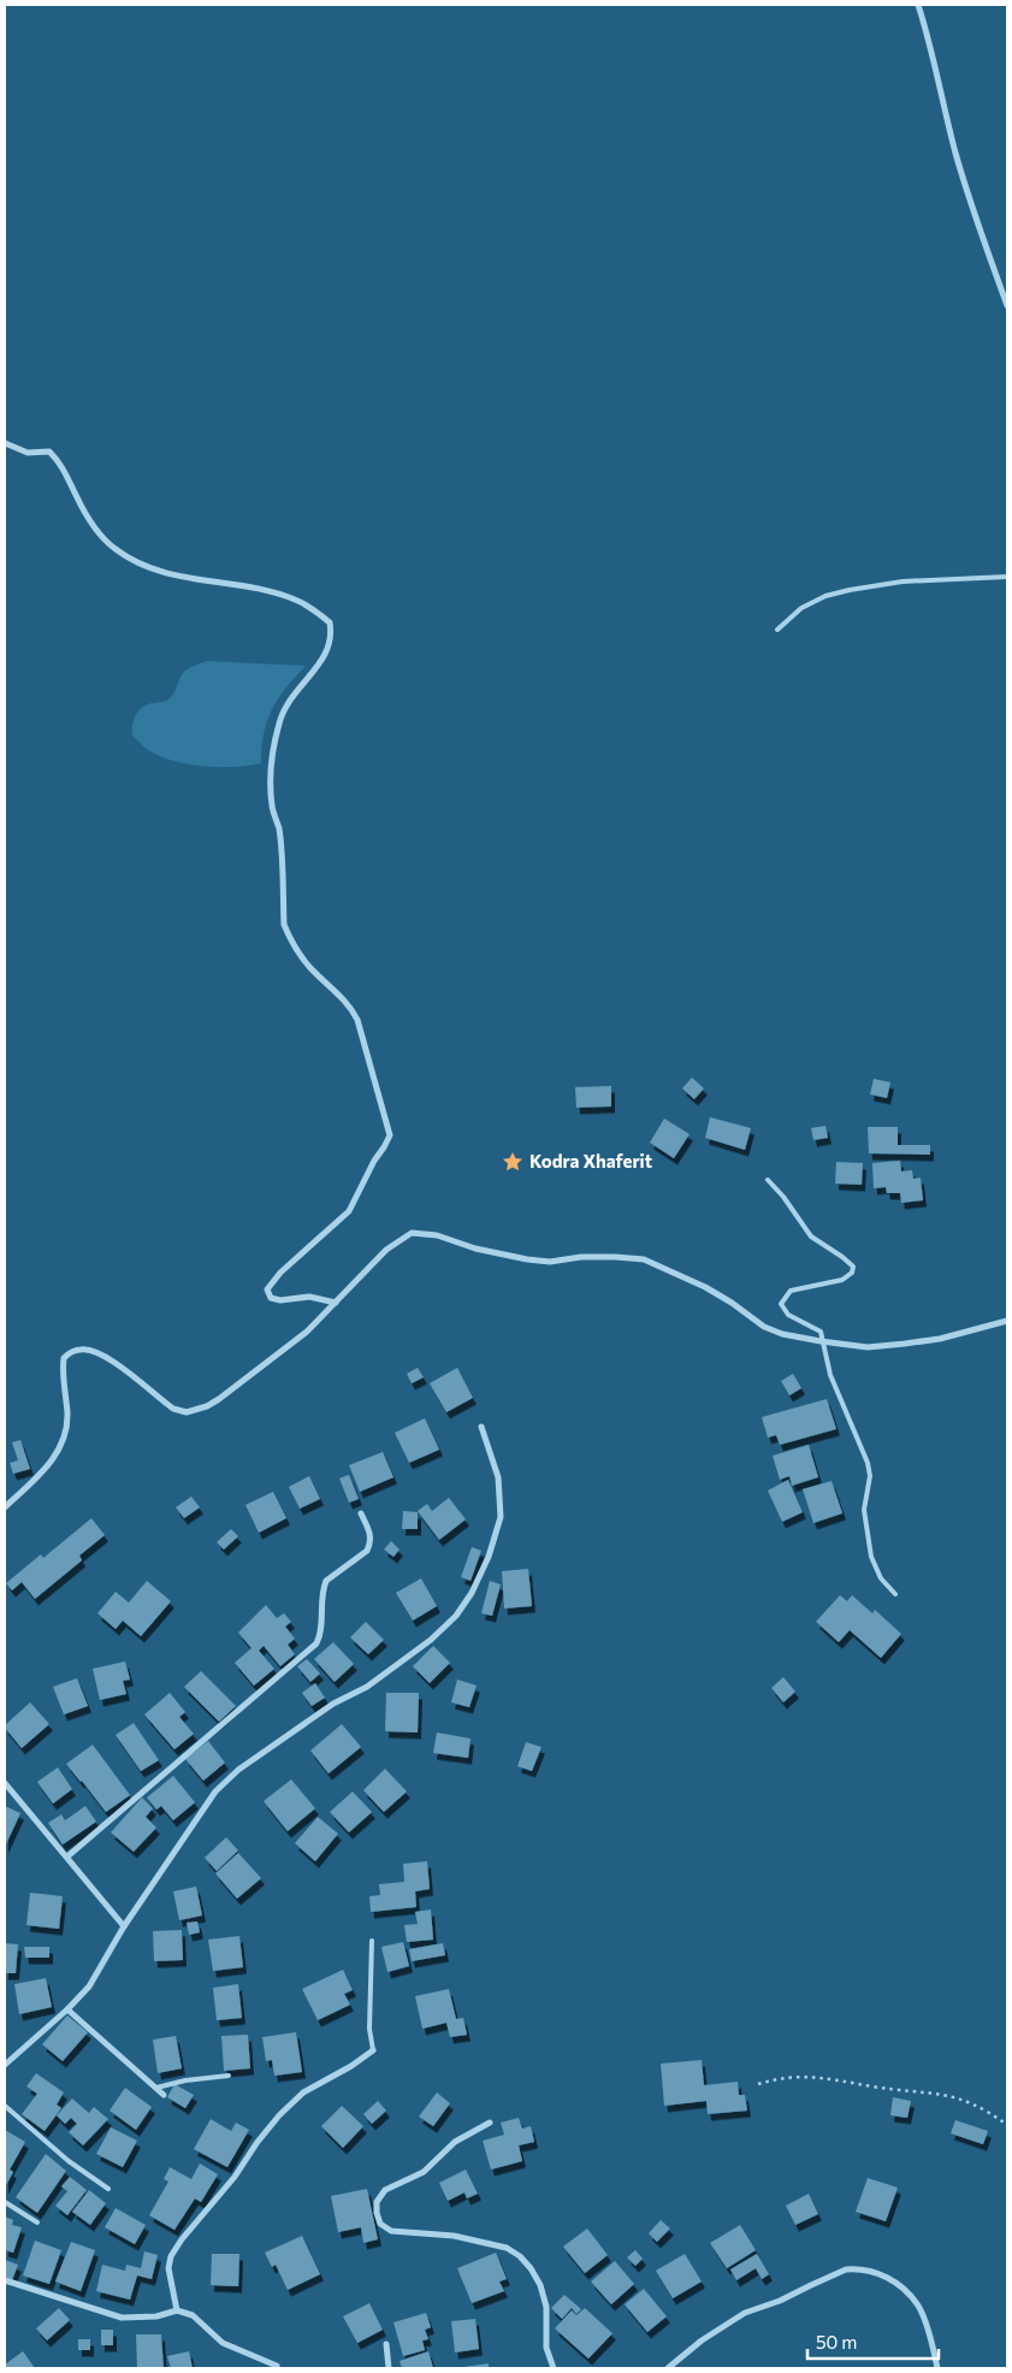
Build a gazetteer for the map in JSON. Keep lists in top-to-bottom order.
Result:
{
  "places": {
    "place": ["Kodra Xhaferit"]
  },
  "scale_bar": "50 m"
}
